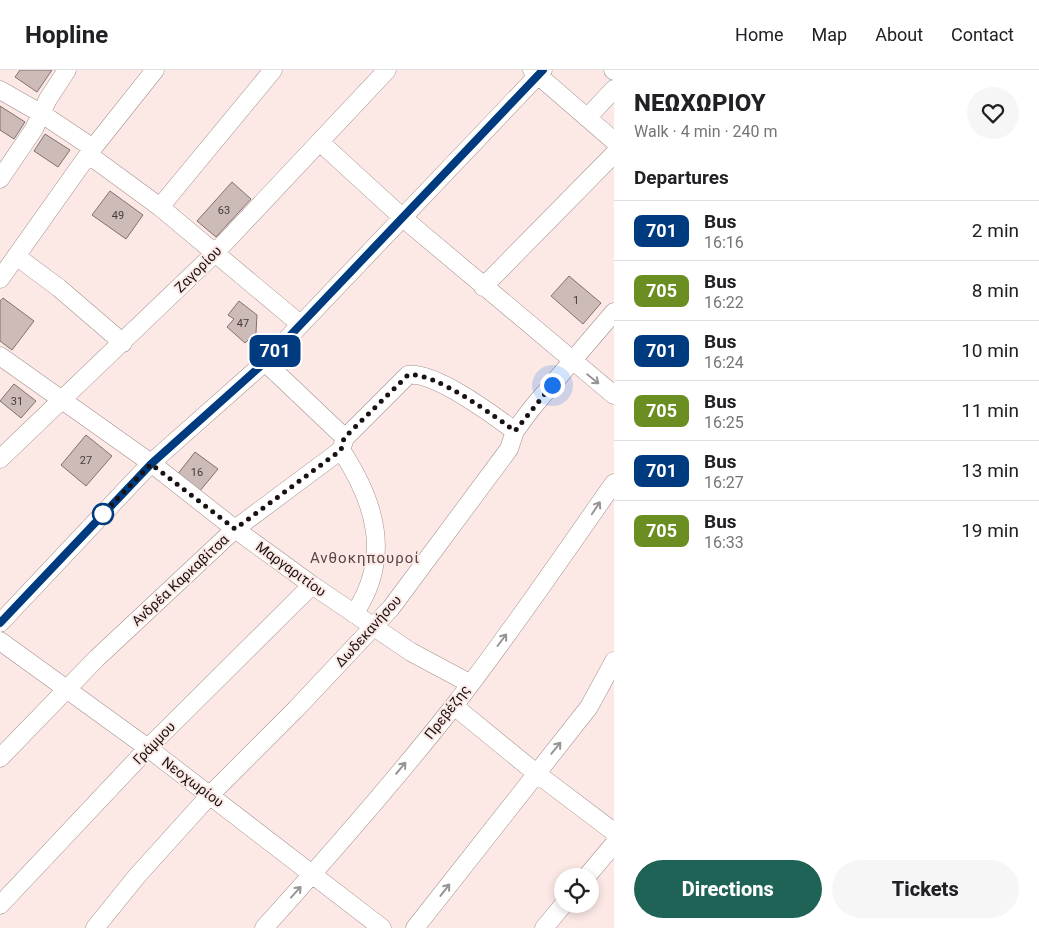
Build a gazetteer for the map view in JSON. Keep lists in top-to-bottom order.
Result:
{
  "streets": {
    "street": [
      "Ζαγορίου",
      "Μαργαριτίου",
      "Ανδρέα Καρκαβίτσα",
      "Δωδεκανήσου",
      "Πρεβέζης",
      "Γράμμου",
      "Νεοχωρίου"
    ]
  },
  "crossings": [
    ["Ζαγορίου", "Μαργαριτίου"],
    ["Μαργαριτίου", "Ανδρέα Καρκαβίτσα"],
    ["Μαργαριτίου", "Δωδεκανήσου"],
    ["Μαργαριτίου", "Πρεβέζης"],
    ["Μαργαριτίου", "Γράμμου"],
    ["Ανδρέα Καρκαβίτσα", "Δωδεκανήσου"],
    ["Ανδρέα Καρκαβίτσα", "Νεοχωρίου"],
    ["Δωδεκανήσου", "Νεοχωρίου"],
    ["Πρεβέζης", "Νεοχωρίου"],
    ["Γράμμου", "Νεοχωρίου"]
  ],
  "districts": ["Ανθοκηπουροί"],
  "lines": ["bus line 701"],
  "house_numbers": [
    "63",
    "49",
    "1",
    "47",
    "31",
    "27",
    "16"
  ],
  "page": {
    "header": "Hopline",
    "nav": [
      "Home",
      "Map",
      "About",
      "Contact"
    ],
    "on_map": "701",
    "heading": [
      ["ΝΕΩΧΩΡΙΟΥ", "Walk · 4 min · 240 m"],
      "Departures"
    ],
    "list": [
      {
        "mark": "701",
        "name": "Bus",
        "note": "16:16",
        "value": "2 min"
      },
      {
        "mark": "705",
        "name": "Bus",
        "note": "16:22",
        "value": "8 min"
      },
      {
        "mark": "701",
        "name": "Bus",
        "note": "16:24",
        "value": "10 min"
      },
      {
        "mark": "705",
        "name": "Bus",
        "note": "16:25",
        "value": "11 min"
      },
      {
        "mark": "701",
        "name": "Bus",
        "note": "16:27",
        "value": "13 min"
      },
      {
        "mark": "705",
        "name": "Bus",
        "note": "16:33",
        "value": "19 min"
      }
    ],
    "buttons": ["Directions", "Tickets"]
  }
}
